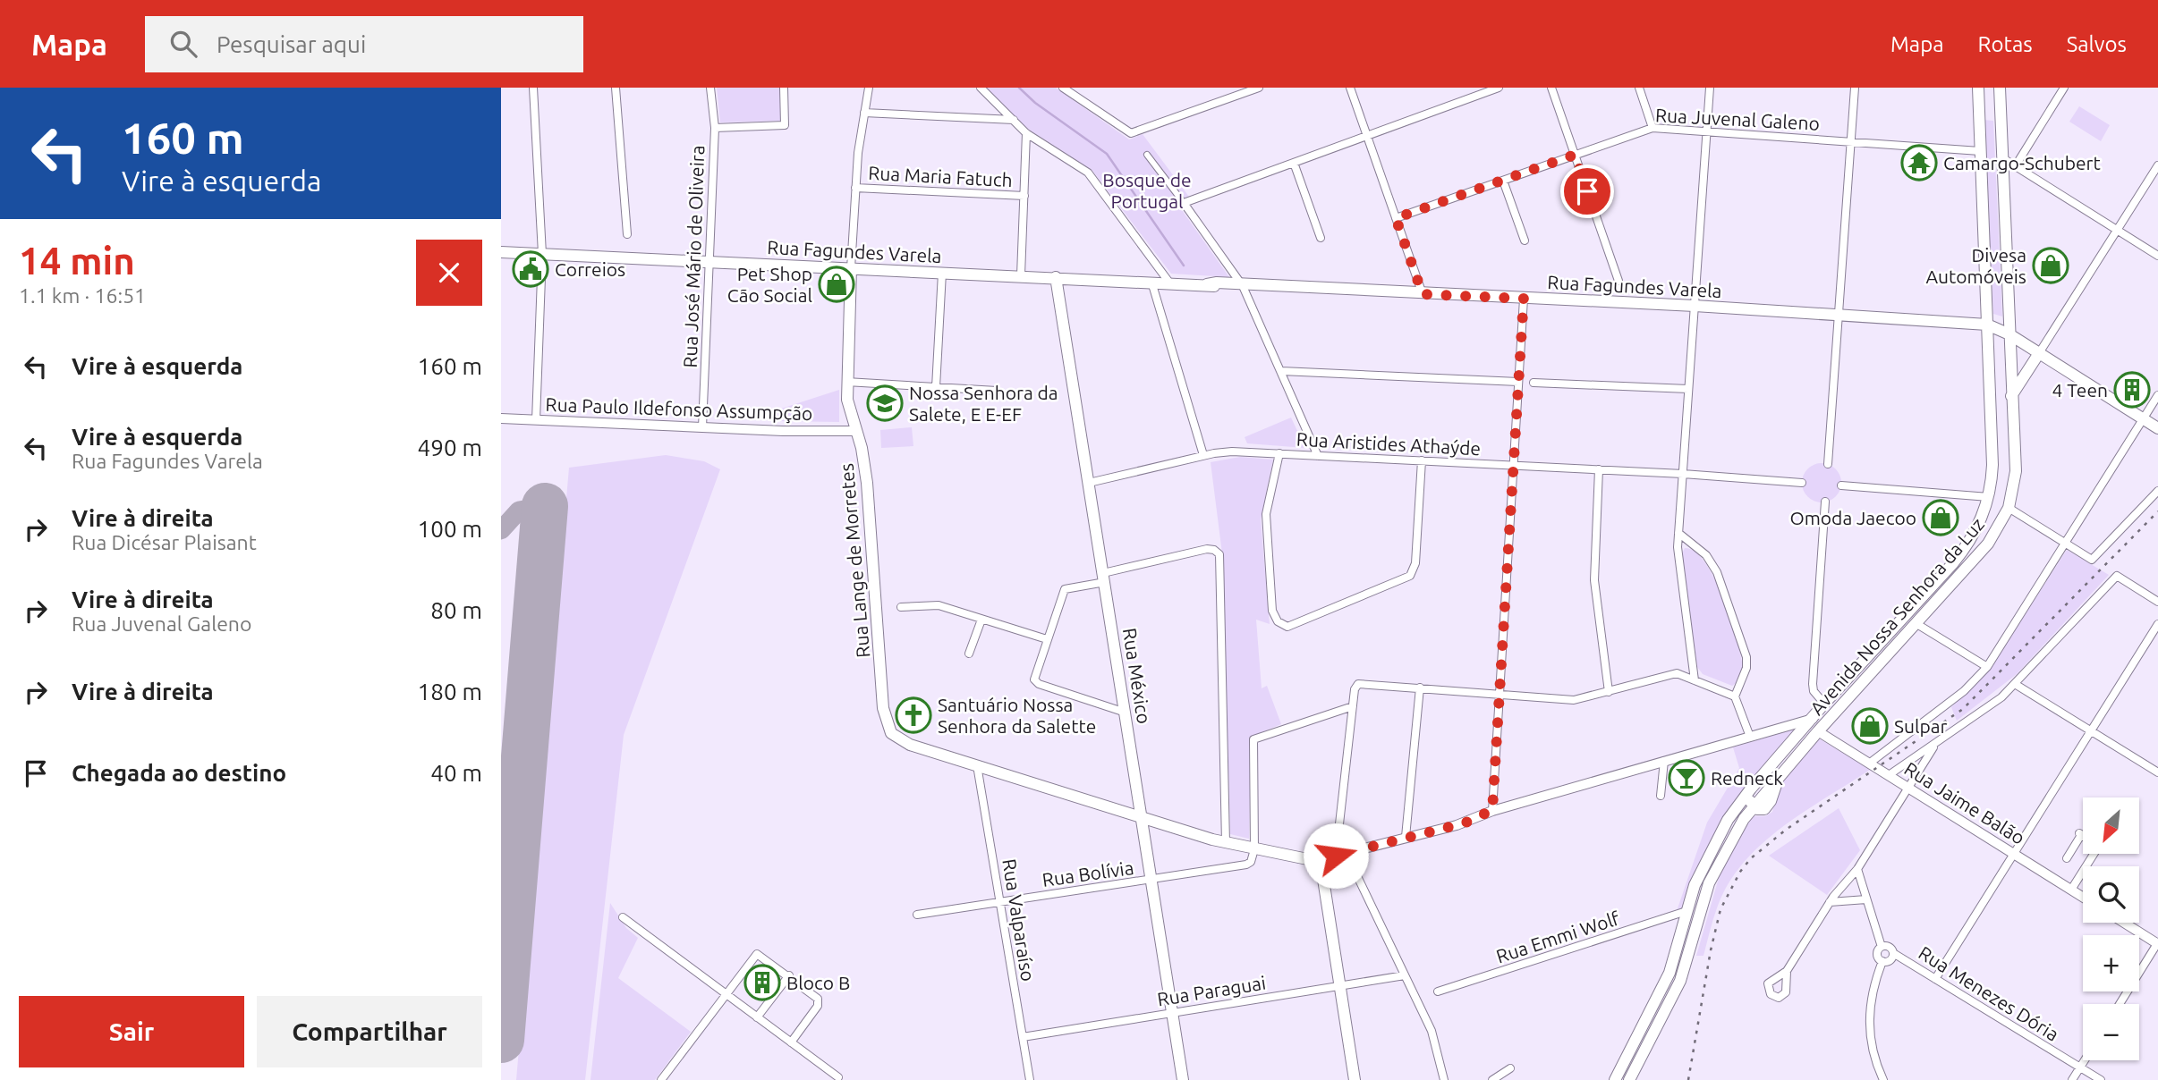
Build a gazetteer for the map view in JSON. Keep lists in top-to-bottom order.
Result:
{
  "streets": {
    "main road": [
      "Rua Fagundes Varela",
      "Rua Lange de Morretes",
      "Avenida Nossa Senhora da Luz",
      "Rua México"
    ],
    "street": [
      "Rua Juvenal Galeno",
      "Rua Maria Fatuch",
      "Rua José Mário de Oliveira",
      "Rua Paulo Ildefonso Assumpção",
      "Rua Aristides Athaýde",
      "Rua Jaime Balão",
      "Rua Bolívia",
      "Rua Valparaíso",
      "Rua Emmi Wolf",
      "Rua Paraguai",
      "Rua Menezes Dória"
    ]
  },
  "crossings": [
    ["Rua Juvenal Galeno", "Avenida Nossa Senhora da Luz"],
    ["Rua Maria Fatuch", "Rua Lange de Morretes"],
    ["Rua Fagundes Varela", "Rua José Mário de Oliveira"],
    ["Rua Fagundes Varela", "Rua Lange de Morretes"],
    ["Rua Fagundes Varela", "Avenida Nossa Senhora da Luz"],
    ["Rua Fagundes Varela", "Rua México"],
    ["Rua José Mário de Oliveira", "Rua Paulo Ildefonso Assumpção"],
    ["Rua Paulo Ildefonso Assumpção", "Rua Lange de Morretes"],
    ["Rua Aristides Athaýde", "Rua México"],
    ["Rua Lange de Morretes", "Rua Valparaíso"],
    ["Avenida Nossa Senhora da Luz", "Rua Jaime Balão"],
    ["Avenida Nossa Senhora da Luz", "Rua Emmi Wolf"],
    ["Rua México", "Rua Bolívia"],
    ["Rua México", "Rua Paraguai"],
    ["Rua Bolívia", "Rua Valparaíso"],
    ["Rua Valparaíso", "Rua Paraguai"]
  ],
  "parks": ["Bosque de Portugal"],
  "places": {
    "temple": ["Camargo-Schubert"],
    "shop": [
      "Divesa Automóveis",
      "Pet Shop Cão Social",
      "Omoda Jaecoo",
      "Sulpar"
    ],
    "public building": ["Correios"],
    "building": ["4 Teen", "Bloco B"],
    "school or university": ["Nossa Senhora da Salete, E E-EF"],
    "church": ["Santuário Nossa Senhora da Salette"],
    "bar": ["Redneck"]
  },
  "north": "bottom left",
  "page": {
    "header": "Mapa",
    "search": "Pesquisar aqui",
    "nav": ["Mapa", "Rotas", "Salvos"],
    "turn": ["160 m", "Vire à esquerda"],
    "heading": ["14 min", "1.1 km · 16:51"],
    "list": [
      {
        "name": "Vire à esquerda",
        "value": "160 m"
      },
      {
        "name": "Vire à esquerda",
        "note": "Rua Fagundes Varela",
        "value": "490 m"
      },
      {
        "name": "Vire à direita",
        "note": "Rua Dicésar Plaisant",
        "value": "100 m"
      },
      {
        "name": "Vire à direita",
        "note": "Rua Juvenal Galeno",
        "value": "80 m"
      },
      {
        "name": "Vire à direita",
        "value": "180 m"
      },
      {
        "name": "Chegada ao destino",
        "value": "40 m"
      }
    ],
    "map_buttons": ["+", "−"],
    "buttons": ["Sair", "Compartilhar"]
  }
}
